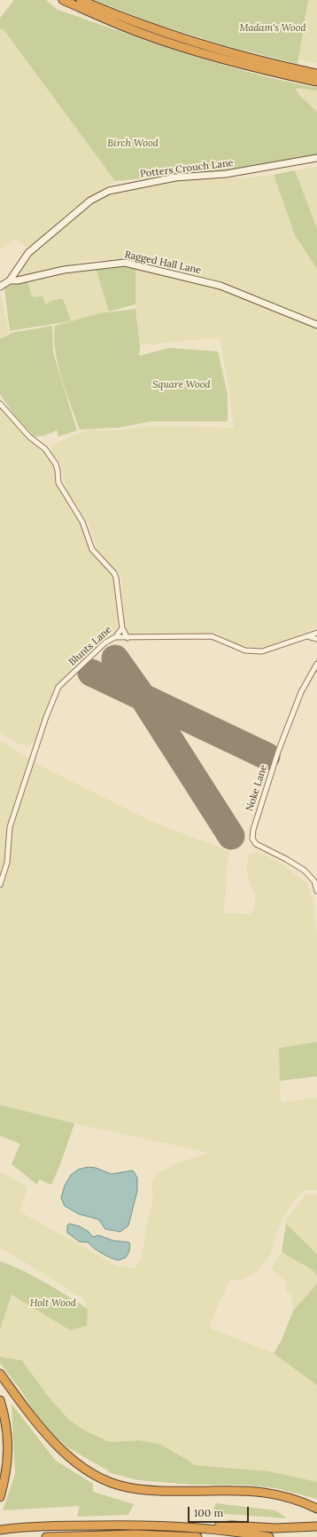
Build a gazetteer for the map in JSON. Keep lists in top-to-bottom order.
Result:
{
  "streets": {
    "street": [
      "Potters Crouch Lane",
      "Ragged Hall Lane",
      "Blunts Lane",
      "Noke Lane"
    ]
  },
  "crossings": [
    ["Potters Crouch Lane", "Ragged Hall Lane"]
  ],
  "parks": [
    "Madam's Wood",
    "Birch Wood",
    "Square Wood",
    "Holt Wood"
  ],
  "scale_bar": "100 m"
}
